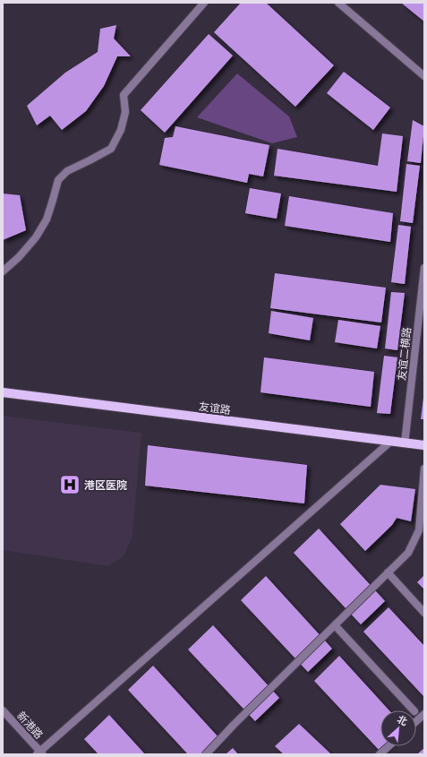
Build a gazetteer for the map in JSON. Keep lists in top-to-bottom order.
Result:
{
  "streets": {
    "main road": ["友谊路"],
    "street": ["友谊二横路", "新港路"]
  },
  "crossings": [
    ["友谊二横路", "友谊路"]
  ],
  "places": {
    "hospital": ["港区医院"]
  },
  "north": "top right"
}
